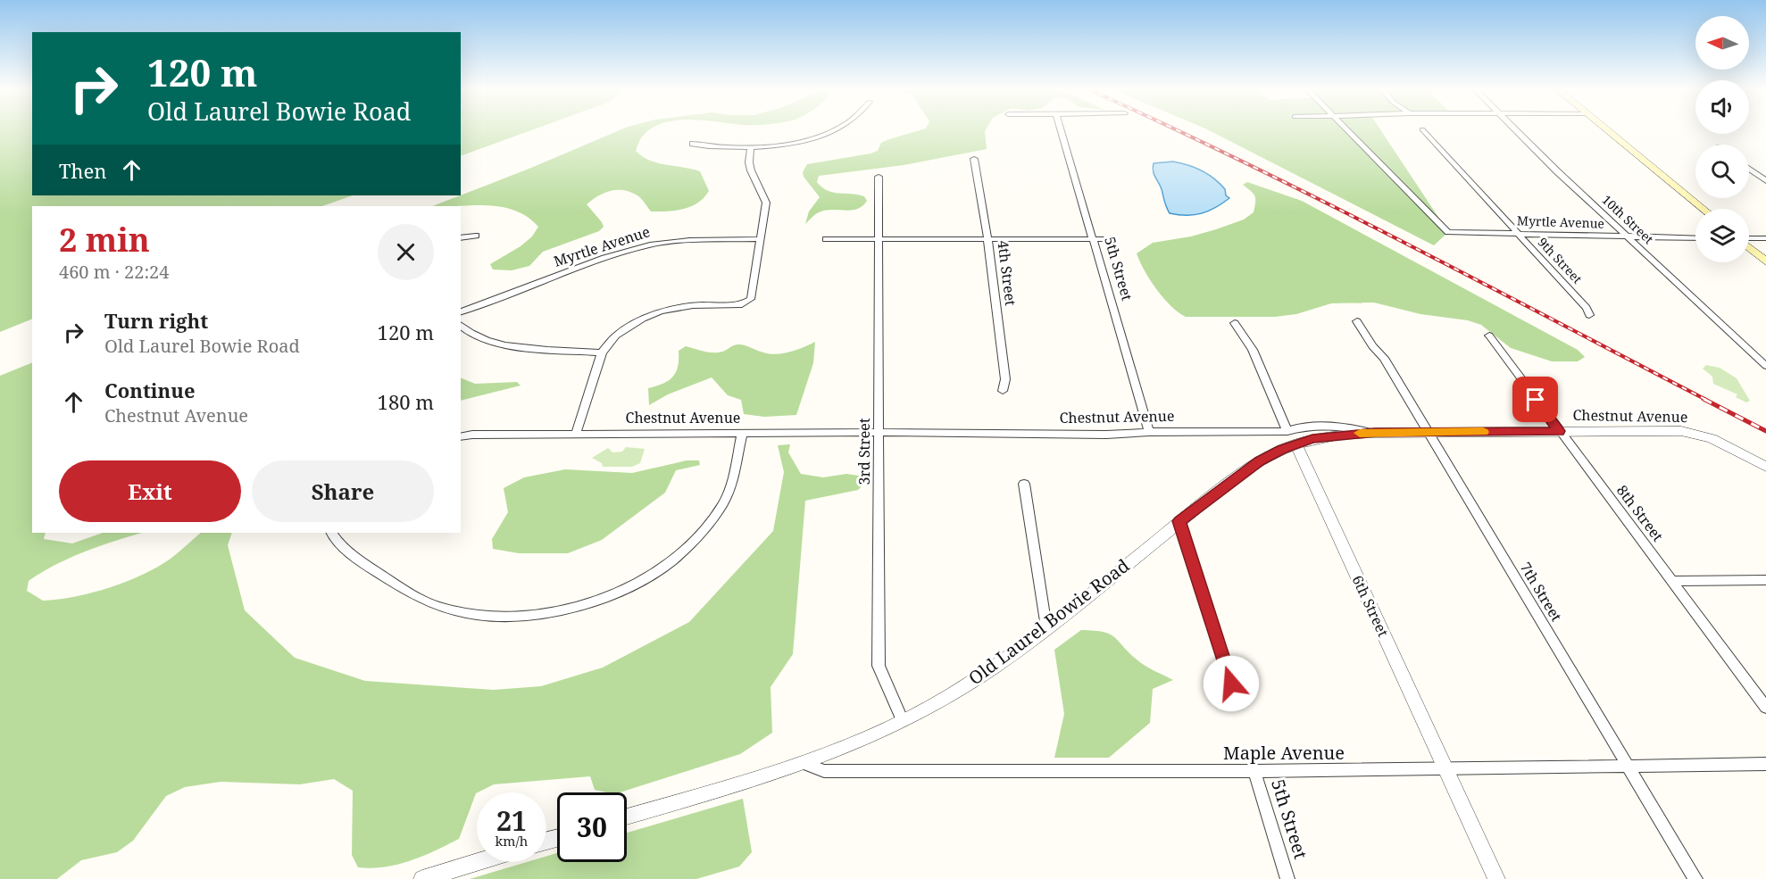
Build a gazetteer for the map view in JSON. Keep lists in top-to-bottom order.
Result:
{
  "streets": {
    "street": [
      "10th Street",
      "Myrtle Avenue",
      "9th Street",
      "5th Street",
      "4th Street",
      "Chestnut Avenue",
      "3rd Street",
      "8th Street",
      "7th Street",
      "6th Street",
      "Old Laurel Bowie Road",
      "Maple Avenue"
    ]
  },
  "crossings": [
    ["10th Street", "Myrtle Avenue"],
    ["Myrtle Avenue", "9th Street"],
    ["5th Street", "Chestnut Avenue"],
    ["5th Street", "Maple Avenue"],
    ["Chestnut Avenue", "3rd Street"],
    ["Chestnut Avenue", "8th Street"],
    ["Chestnut Avenue", "7th Street"],
    ["Chestnut Avenue", "6th Street"],
    ["Chestnut Avenue", "Old Laurel Bowie Road"],
    ["3rd Street", "Old Laurel Bowie Road"],
    ["7th Street", "Maple Avenue"],
    ["6th Street", "Old Laurel Bowie Road"],
    ["6th Street", "Maple Avenue"],
    ["Old Laurel Bowie Road", "Maple Avenue"]
  ],
  "north": "left",
  "page": {
    "turn": ["120 m", "Old Laurel Bowie Road"],
    "then": "Then",
    "heading": ["2 min", "460 m · 22:24"],
    "list": [
      {
        "name": "Turn right",
        "note": "Old Laurel Bowie Road",
        "value": "120 m"
      },
      {
        "name": "Continue",
        "note": "Chestnut Avenue",
        "value": "180 m"
      }
    ],
    "buttons": ["Exit", "Share"],
    "speed": "21 km/h",
    "limit": "30"
  }
}
